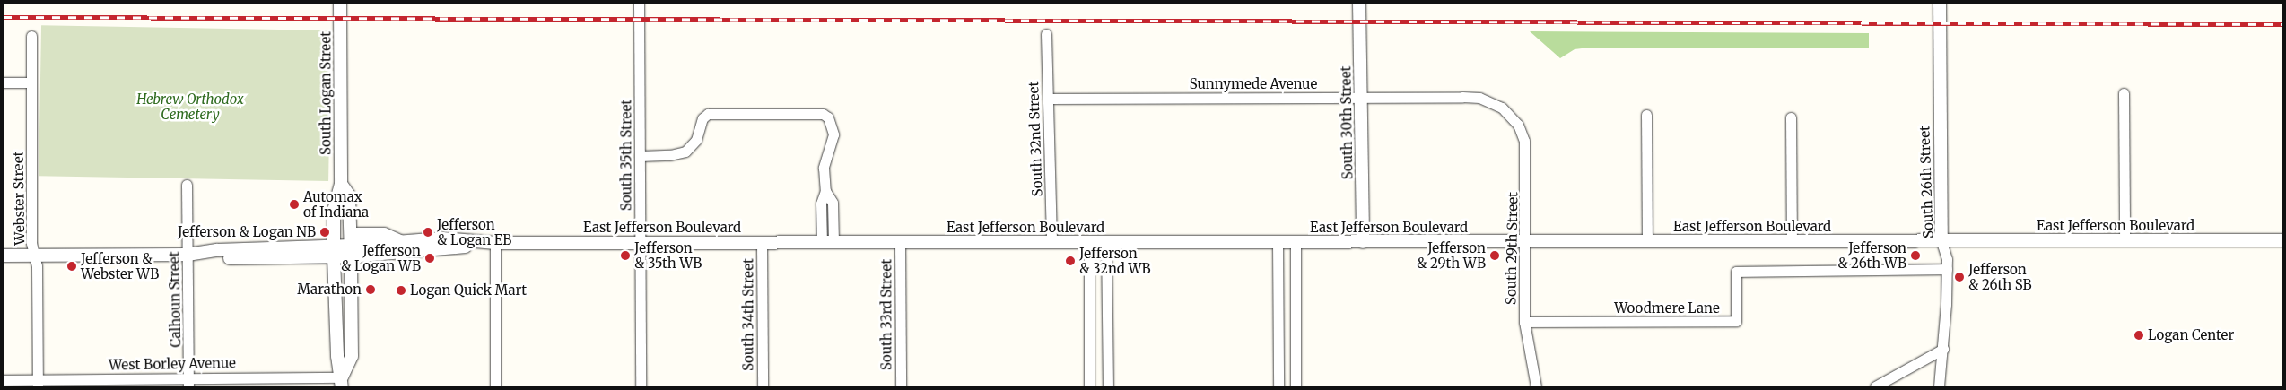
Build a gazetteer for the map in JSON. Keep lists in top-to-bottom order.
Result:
{
  "streets": {
    "street": [
      "Sunnymede Avenue",
      "South Logan Street",
      "South 30th Street",
      "South 32nd Street",
      "South 35th Street",
      "South 26th Street",
      "Webster Street",
      "East Jefferson Boulevard",
      "South 29th Street",
      "Calhoun Street",
      "Woodmere Lane",
      "South 34th Street",
      "South 33rd Street",
      "West Borley Avenue"
    ]
  },
  "crossings": [
    ["Sunnymede Avenue", "South 30th Street"],
    ["Sunnymede Avenue", "South 32nd Street"],
    ["Sunnymede Avenue", "South 29th Street"],
    ["South Logan Street", "East Jefferson Boulevard"],
    ["South Logan Street", "West Borley Avenue"],
    ["South 30th Street", "East Jefferson Boulevard"],
    ["South 32nd Street", "East Jefferson Boulevard"],
    ["South 35th Street", "East Jefferson Boulevard"],
    ["South 26th Street", "East Jefferson Boulevard"],
    ["South 26th Street", "Woodmere Lane"],
    ["Webster Street", "East Jefferson Boulevard"],
    ["Webster Street", "West Borley Avenue"],
    ["East Jefferson Boulevard", "South 29th Street"],
    ["East Jefferson Boulevard", "Calhoun Street"],
    ["East Jefferson Boulevard", "South 34th Street"],
    ["East Jefferson Boulevard", "South 33rd Street"],
    ["South 29th Street", "Woodmere Lane"],
    ["Calhoun Street", "West Borley Avenue"]
  ],
  "parks": ["Hebrew Orthodox Cemetery"],
  "places": [
    "Automax of Indiana",
    "Jefferson & Logan NB",
    "Jefferson & Logan EB",
    "Jefferson & 35th WB",
    "Jefferson & 29th WB",
    "Jefferson & 26th WB",
    "Jefferson & Logan WB",
    "Jefferson & 32nd WB",
    "Jefferson & Webster WB",
    "Jefferson & 26th SB",
    "Marathon",
    "Logan Quick Mart",
    "Logan Center"
  ]
}
